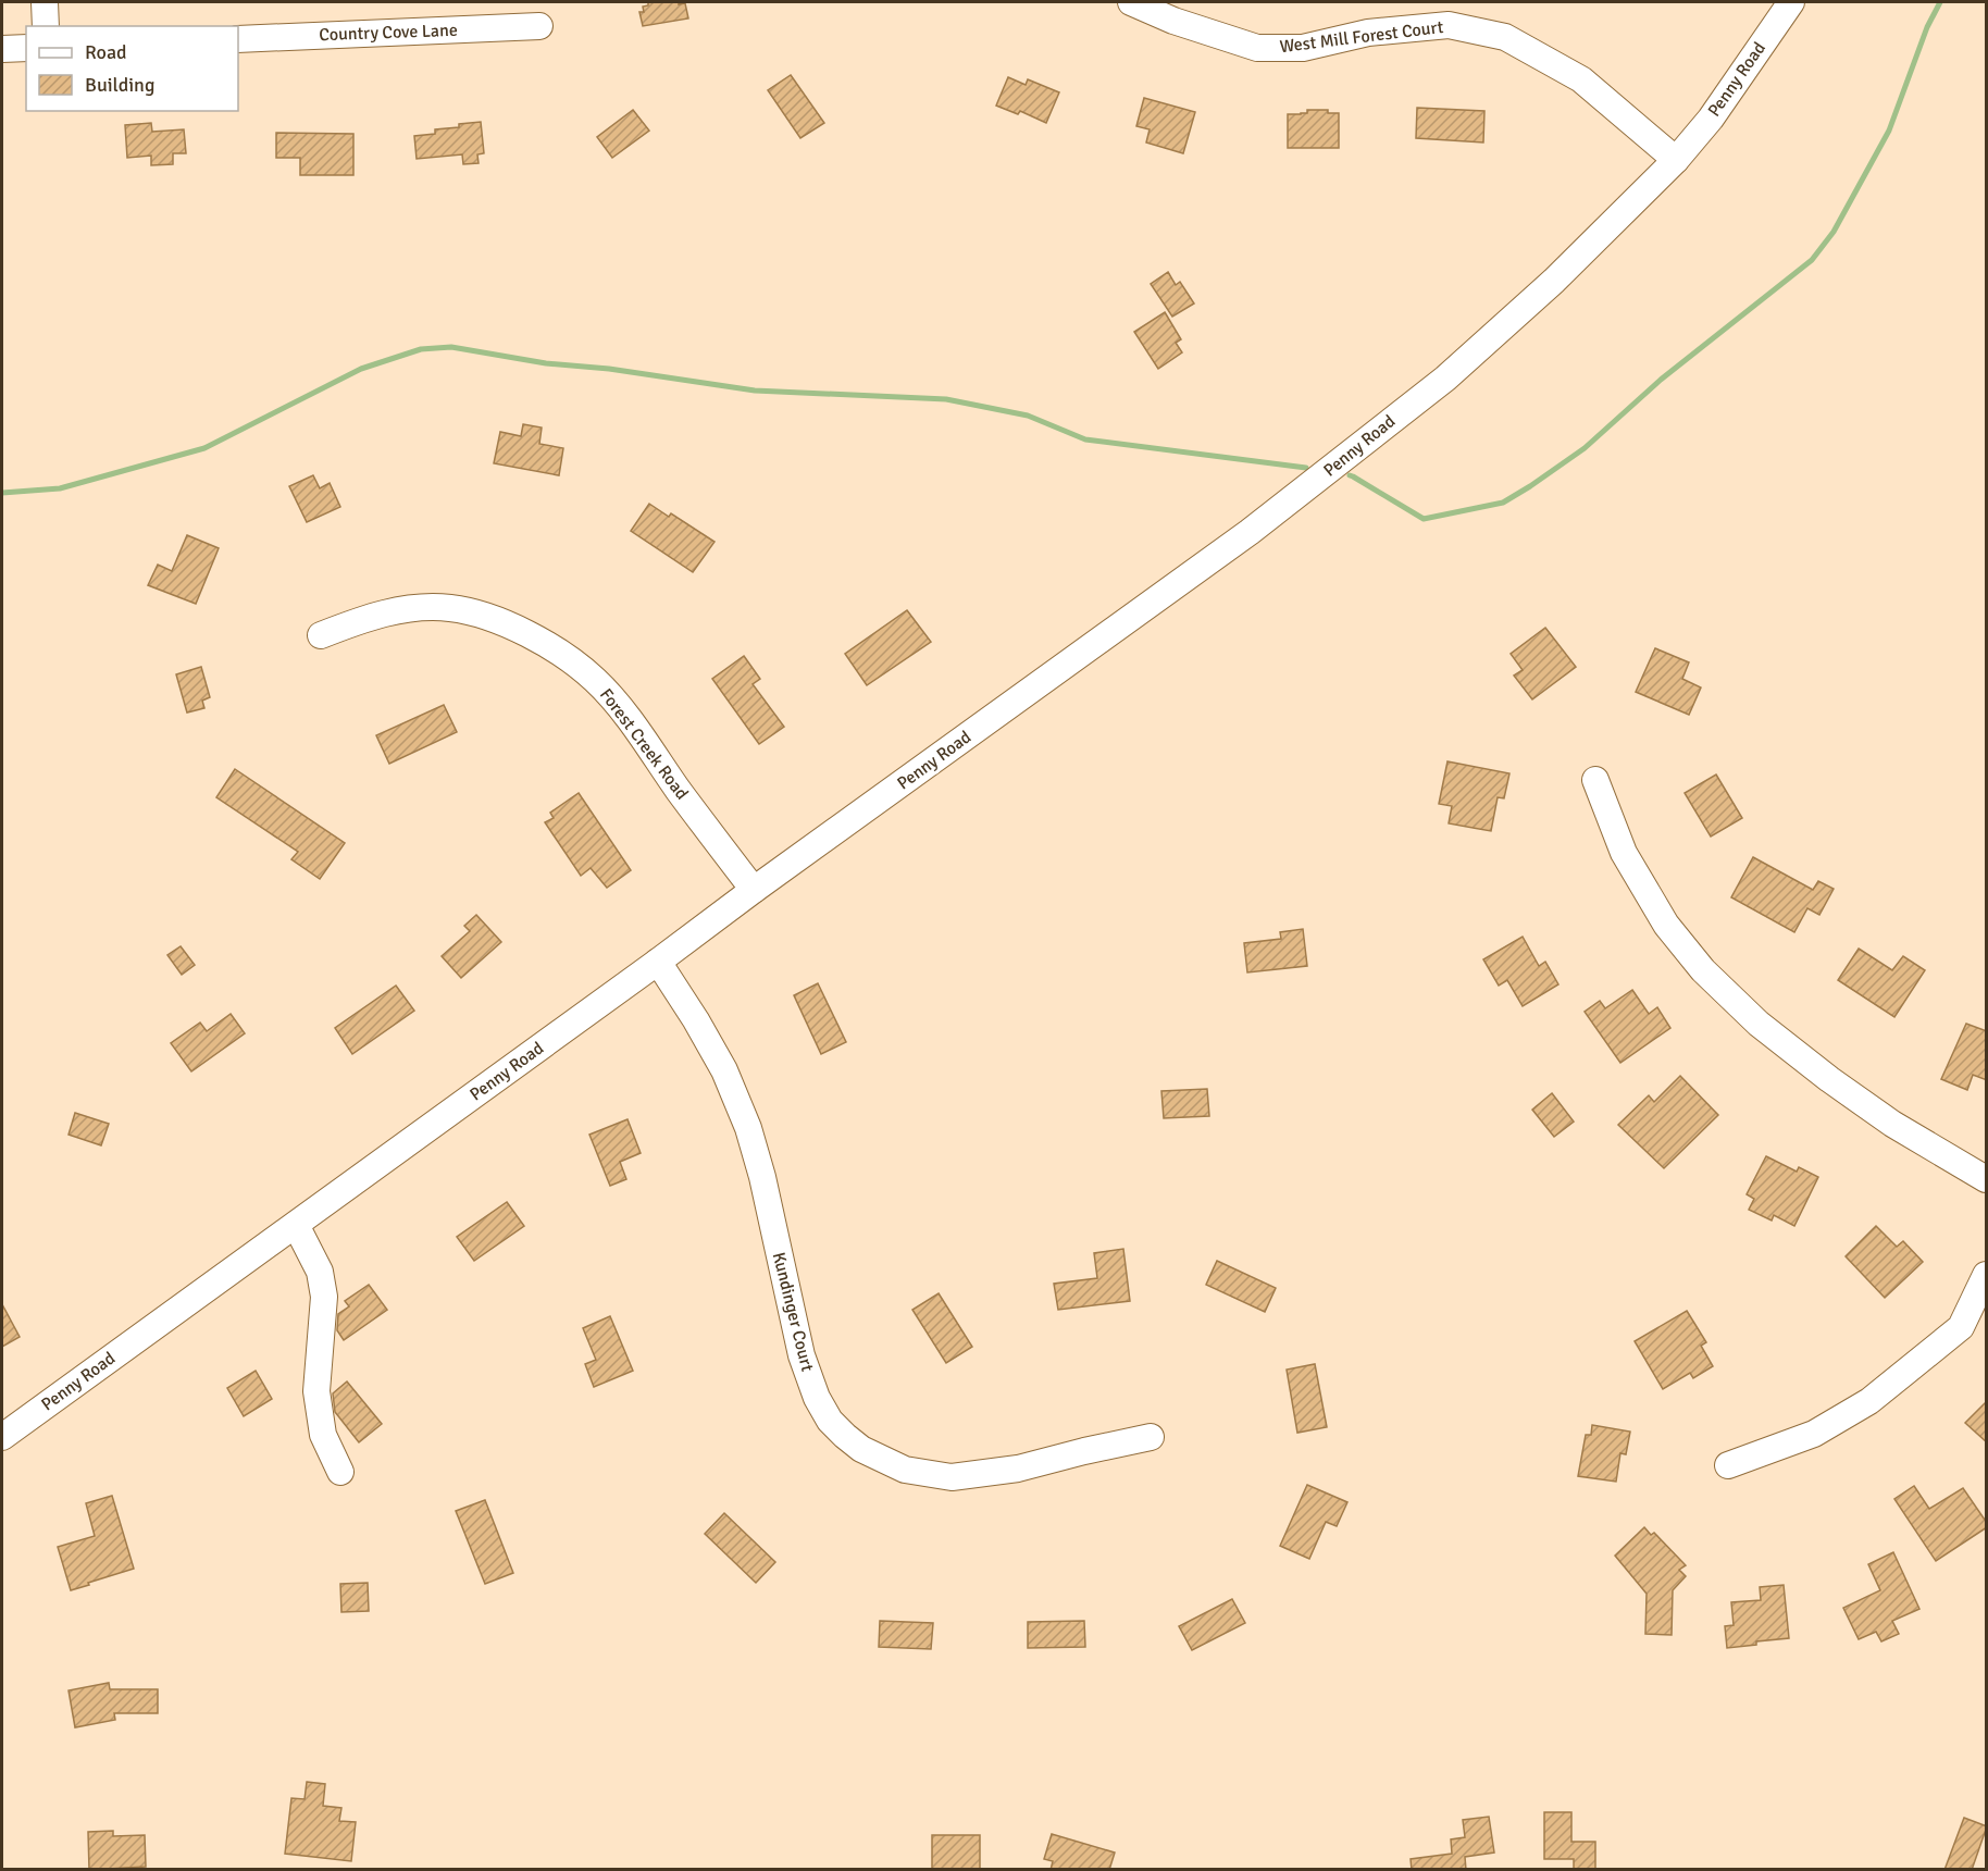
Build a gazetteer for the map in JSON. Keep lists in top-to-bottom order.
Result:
{
  "streets": {
    "street": [
      "Country Cove Lane",
      "West Mill Forest Court",
      "Penny Road",
      "Forest Creek Road",
      "Kundinger Court"
    ]
  },
  "crossings": [
    ["West Mill Forest Court", "Penny Road"],
    ["Penny Road", "Forest Creek Road"],
    ["Penny Road", "Kundinger Court"]
  ],
  "legend": ["Road", "Building"]
}
